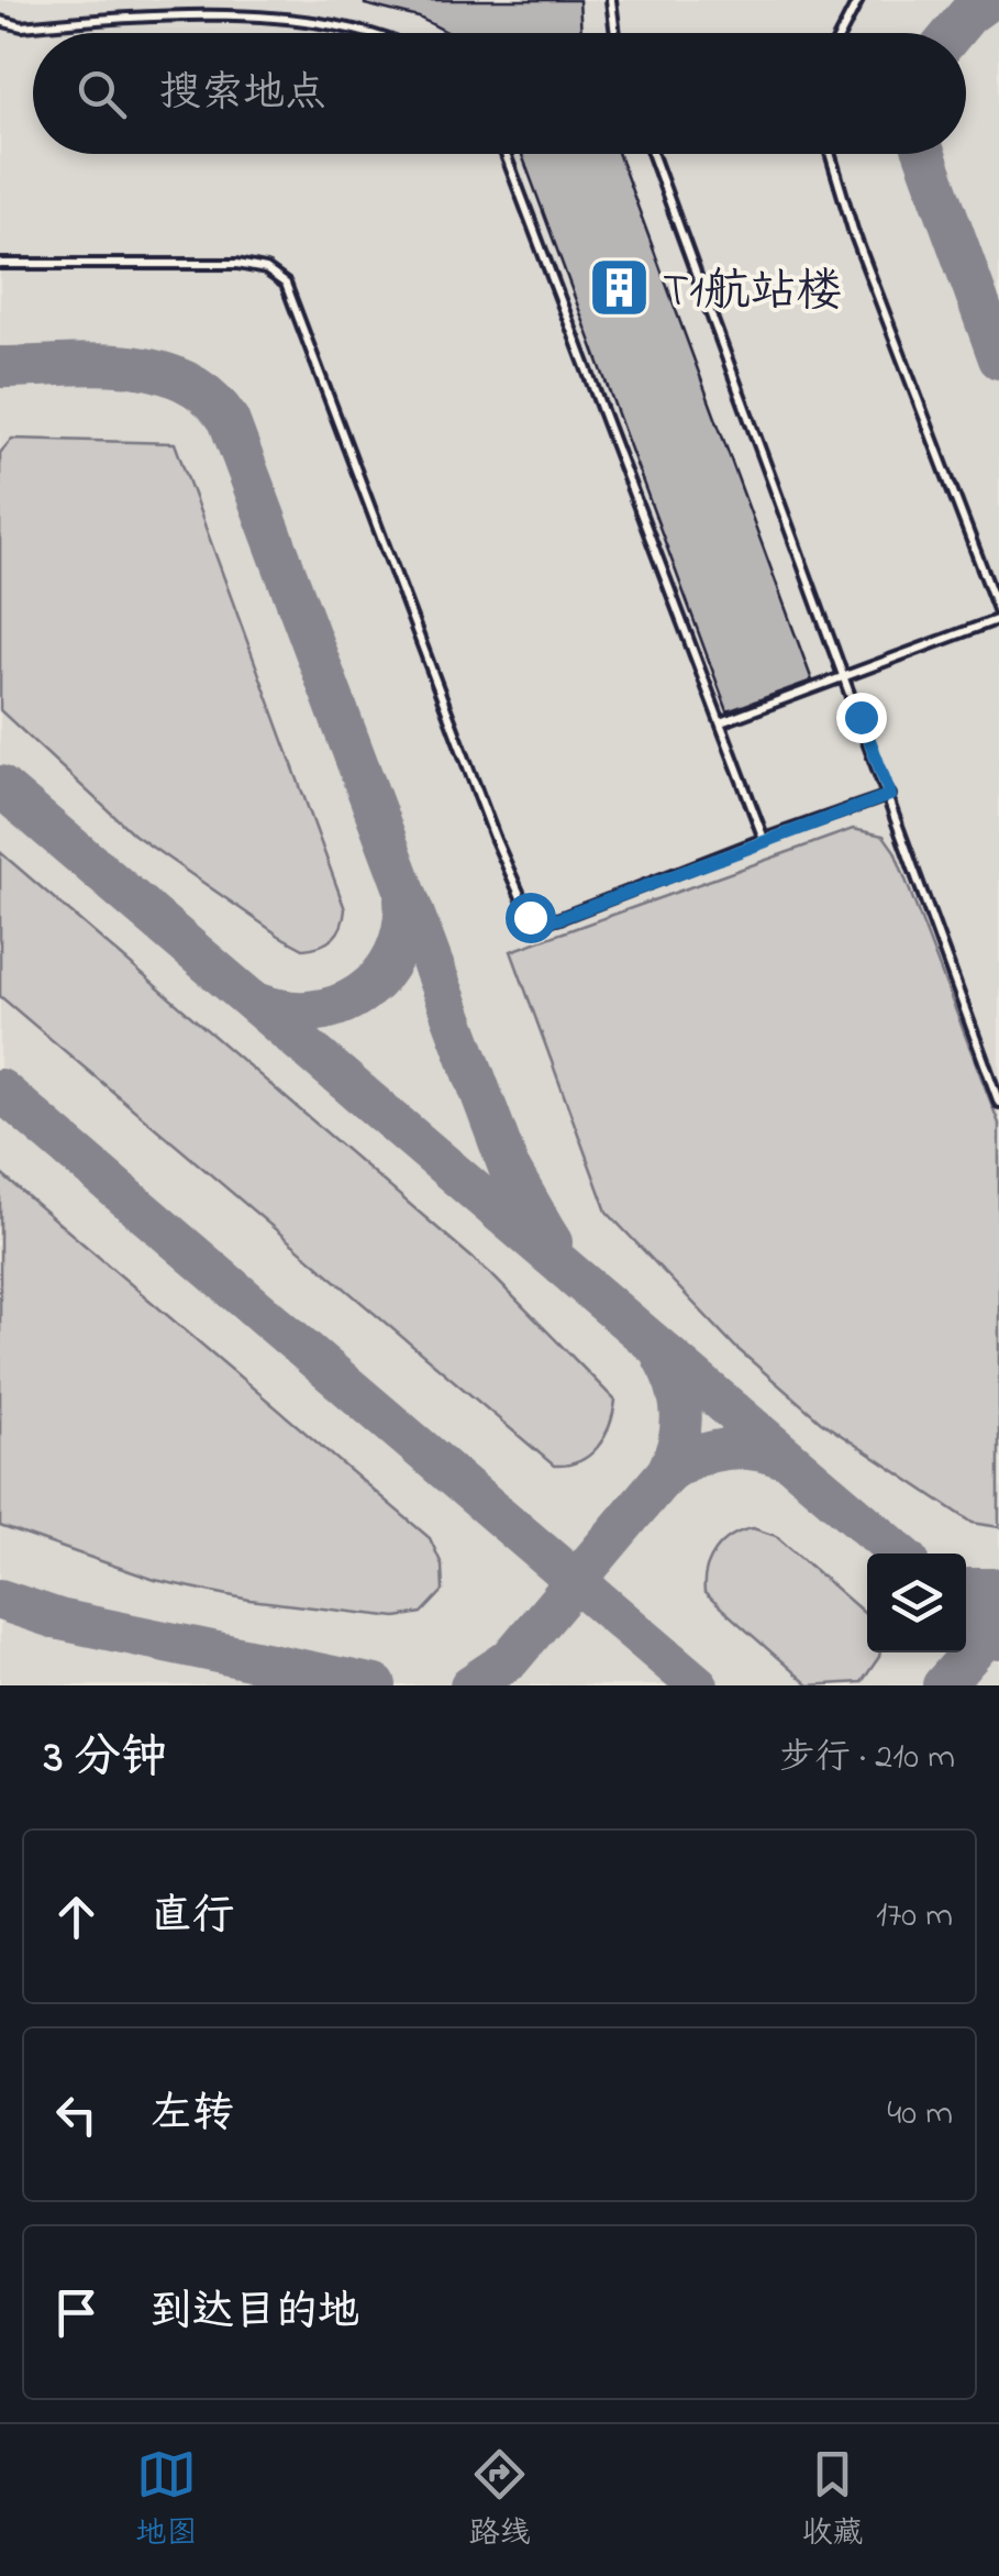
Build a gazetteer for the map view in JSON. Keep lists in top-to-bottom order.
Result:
{
  "places": {
    "building": ["T1航站楼"]
  },
  "page": {
    "search": "搜索地点",
    "heading": ["3 分钟", "步行 · 210 m"],
    "list": [
      ["直行", "170 m"],
      ["左转", "40 m"],
      "到达目的地"
    ],
    "nav": ["地图", "路线", "收藏"]
  }
}
